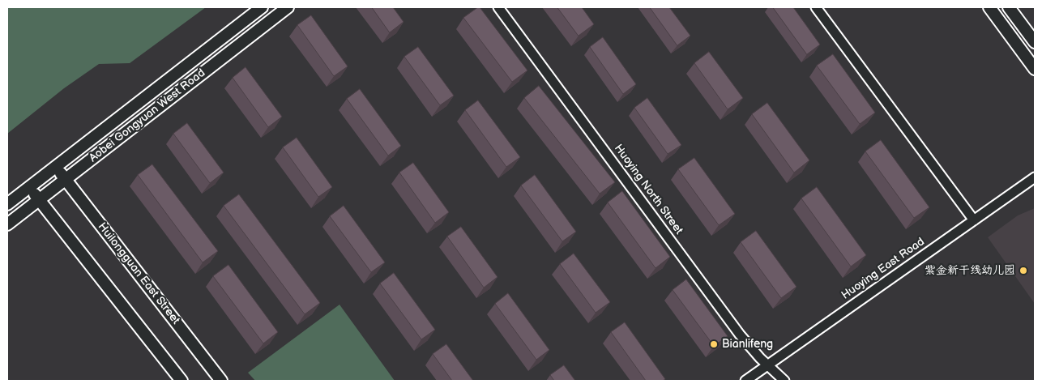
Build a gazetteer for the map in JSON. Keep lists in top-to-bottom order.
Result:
{
  "streets": {
    "main road": ["Aobei Gongyuan West Road", "Huilongguan East Street"],
    "street": ["Huoying North Street", "Huoying East Road"]
  },
  "crossings": [
    ["Aobei Gongyuan West Road", "Huilongguan East Street"],
    ["Huoying North Street", "Huoying East Road"]
  ],
  "places": ["紫金新干线幼儿园", "Bianlifeng"]
}
